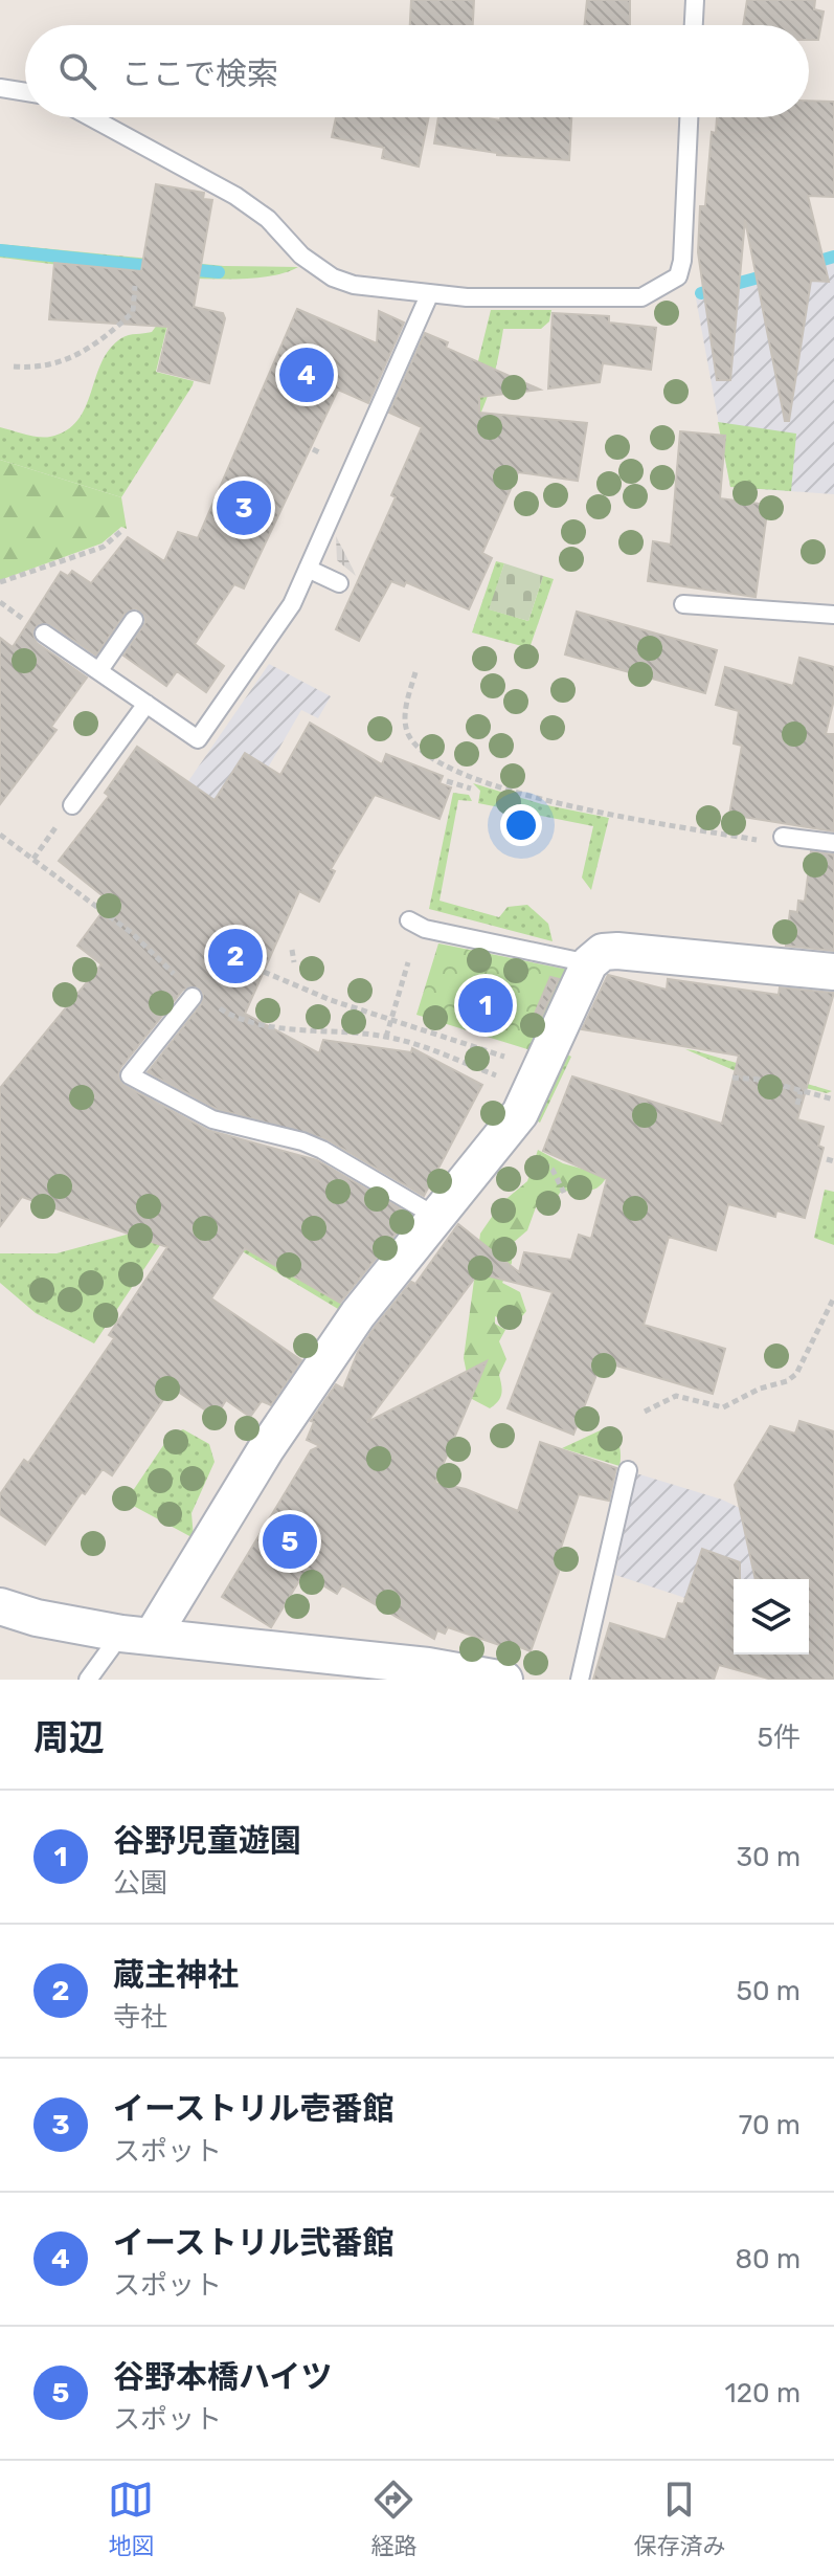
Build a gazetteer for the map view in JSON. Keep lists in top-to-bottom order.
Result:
{
  "page": {
    "search": "ここで検索",
    "pins": [
      "4",
      "3",
      "2",
      "1",
      "5"
    ],
    "heading": ["周辺", "5件"],
    "list": [
      {
        "mark": "1",
        "name": "谷野児童遊園",
        "note": "公園",
        "value": "30 m"
      },
      {
        "mark": "2",
        "name": "蔵主神社",
        "note": "寺社",
        "value": "50 m"
      },
      {
        "mark": "3",
        "name": "イーストリル壱番館",
        "note": "スポット",
        "value": "70 m"
      },
      {
        "mark": "4",
        "name": "イーストリル弐番館",
        "note": "スポット",
        "value": "80 m"
      },
      {
        "mark": "5",
        "name": "谷野本橋ハイツ",
        "note": "スポット",
        "value": "120 m"
      }
    ],
    "nav": ["地図", "経路", "保存済み"]
  }
}
